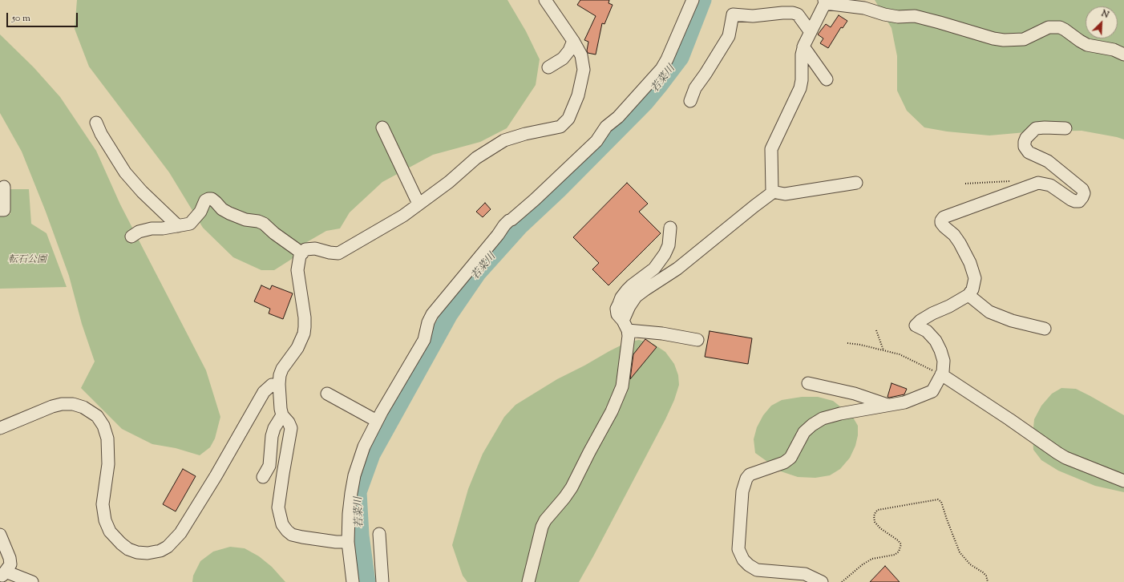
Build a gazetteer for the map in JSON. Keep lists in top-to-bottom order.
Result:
{
  "water": ["若菜川"],
  "parks": ["転石公園"],
  "scale_bar": "50 m",
  "north": "top right"
}
